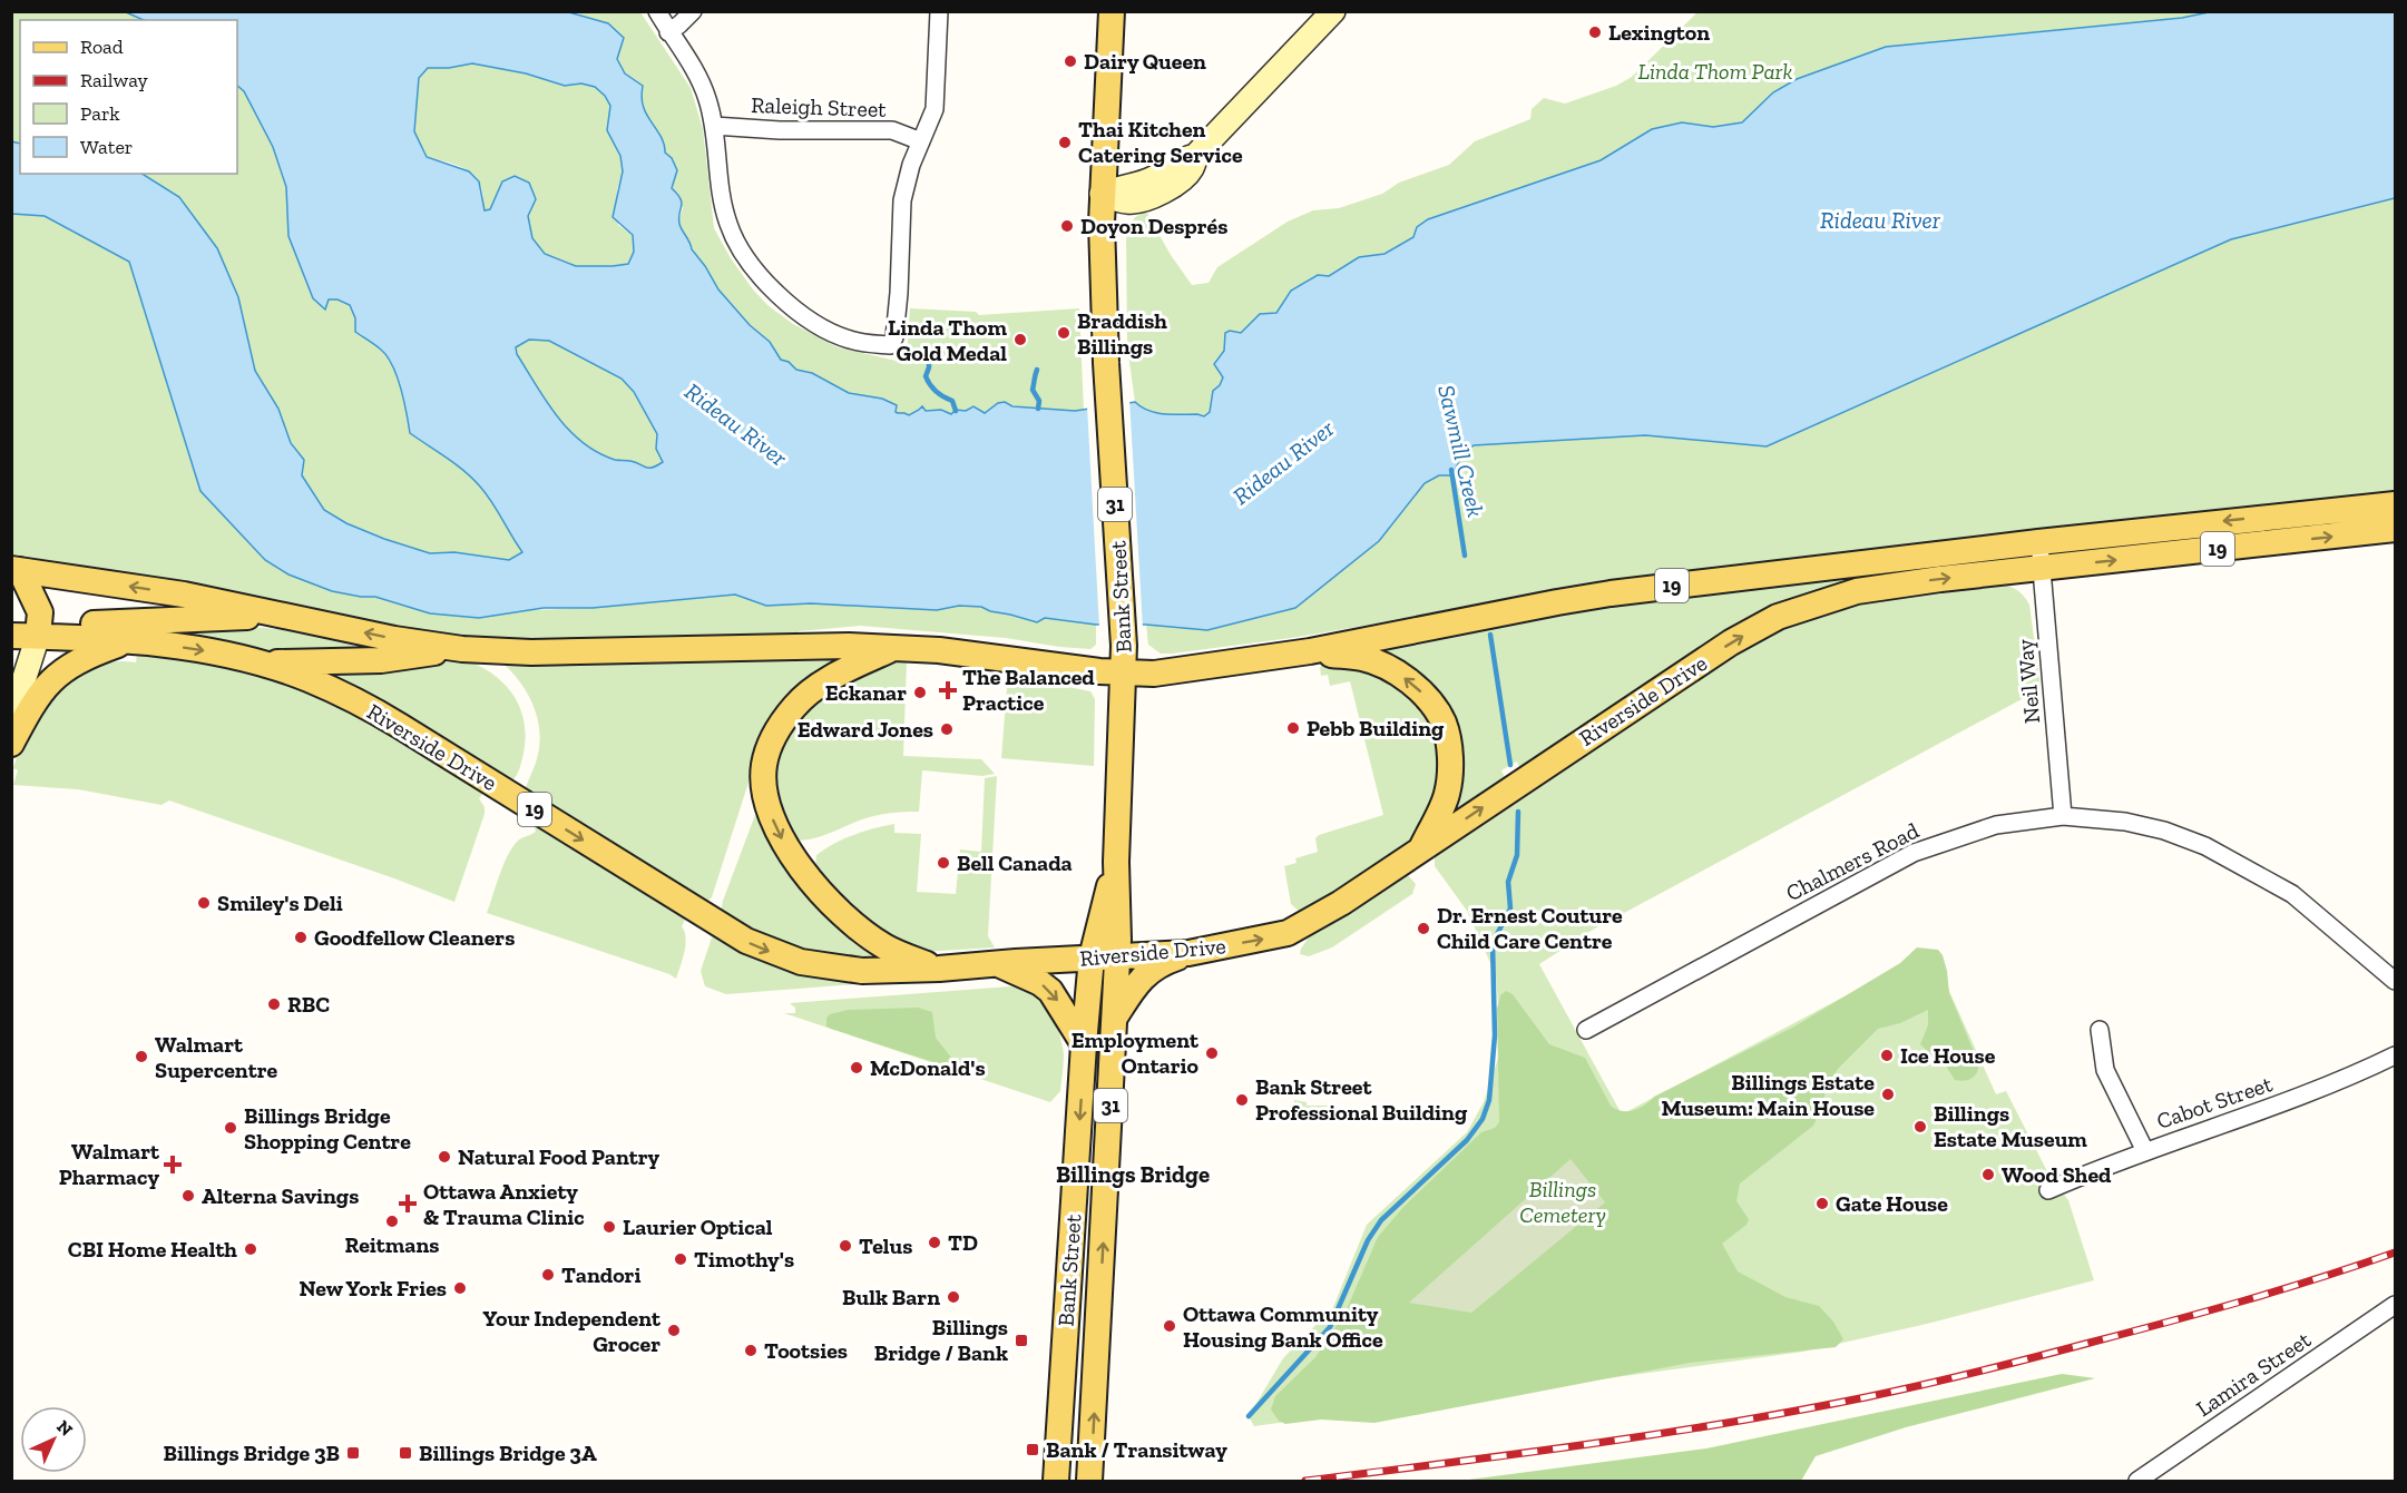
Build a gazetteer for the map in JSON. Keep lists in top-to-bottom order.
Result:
{
  "streets": {
    "main road": [
      "31",
      "19",
      "Bank Street",
      "Riverside Drive"
    ],
    "street": [
      "Raleigh Street",
      "Neil Way",
      "Chalmers Road",
      "Cabot Street",
      "Lamira Street"
    ]
  },
  "crossings": [
    ["19", "Bank Street"],
    ["19", "Neil Way"],
    ["Bank Street", "Riverside Drive"],
    ["Neil Way", "Riverside Drive"],
    ["Neil Way", "Chalmers Road"]
  ],
  "districts": ["Billings Bridge"],
  "water": ["Rideau River", "Sawmill Creek"],
  "parks": ["Linda Thom Park", "Billings Cemetery"],
  "places": {
    "other": [
      "Lexington",
      "Dairy Queen",
      "Thai Kitchen Catering Service",
      "Doyon Després",
      "Braddish Billings",
      "Linda Thom Gold Medal",
      "Eckanar",
      "Pebb Building",
      "Edward Jones",
      "Bell Canada",
      "Smiley's Deli",
      "Dr. Ernest Couture Child Care Centre",
      "Goodfellow Cleaners",
      "RBC",
      "Employment Ontario",
      "Ice House",
      "Walmart Supercentre",
      "McDonald's",
      "Billings Estate Museum: Main House",
      "Bank Street Professional Building",
      "Billings Estate Museum",
      "Billings Bridge Shopping Centre",
      "Natural Food Pantry",
      "Wood Shed",
      "Alterna Savings",
      "Gate House",
      "Reitmans",
      "Laurier Optical",
      "TD",
      "Telus",
      "CBI Home Health",
      "Timothy's",
      "Tandori",
      "New York Fries",
      "Bulk Barn",
      "Ottawa Community Housing Bank Office",
      "Your Independent Grocer",
      "Tootsies"
    ],
    "health": ["The Balanced Practice", "Walmart Pharmacy", "Ottawa Anxiety & Trauma Clinic"],
    "transit": [
      "Billings Bridge / Bank",
      "Bank / Transitway",
      "Billings Bridge 3B",
      "Billings Bridge 3A"
    ]
  },
  "legend": [
    "Road",
    "Railway",
    "Park",
    "Water"
  ],
  "north": "top right"
}
